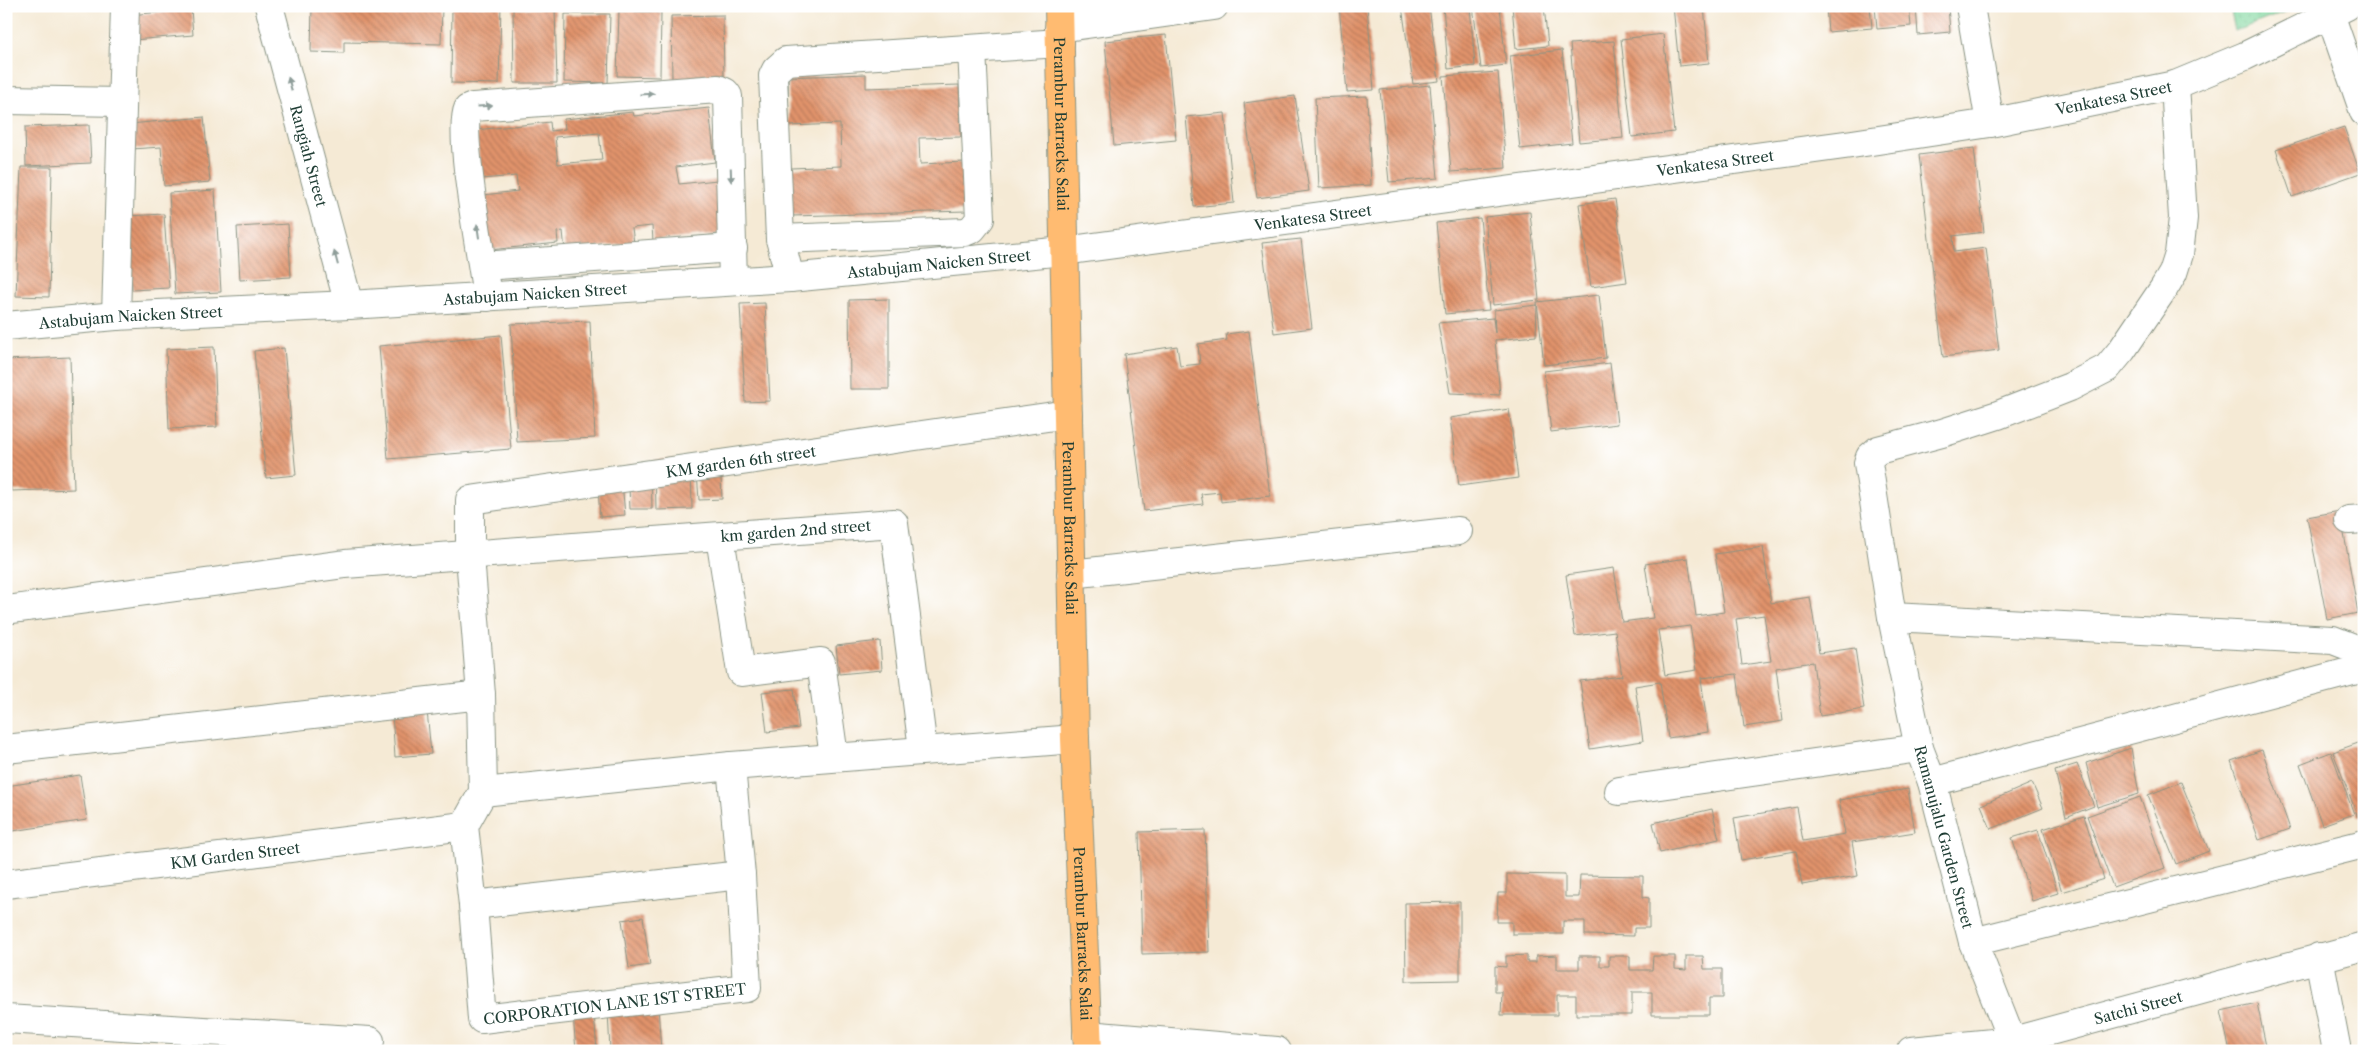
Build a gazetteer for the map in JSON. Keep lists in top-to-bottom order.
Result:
{
  "streets": {
    "main road": ["Perambur Barracks Salai"],
    "street": [
      "Venkatesa Street",
      "Rangiah Street",
      "Astabujam Naicken Street",
      "KM garden 6th street",
      "km garden 2nd street",
      "Ramanujalu Garden Street",
      "KM Garden Street",
      "CORPORATION LANE 1ST STREET",
      "Satchi Street"
    ]
  },
  "crossings": [
    ["Venkatesa Street", "Perambur Barracks Salai"],
    ["Venkatesa Street", "Astabujam Naicken Street"],
    ["Venkatesa Street", "Ramanujalu Garden Street"],
    ["Perambur Barracks Salai", "Astabujam Naicken Street"],
    ["Perambur Barracks Salai", "KM garden 6th street"],
    ["Rangiah Street", "Astabujam Naicken Street"],
    ["KM garden 6th street", "km garden 2nd street"],
    ["Ramanujalu Garden Street", "Satchi Street"]
  ]
}
